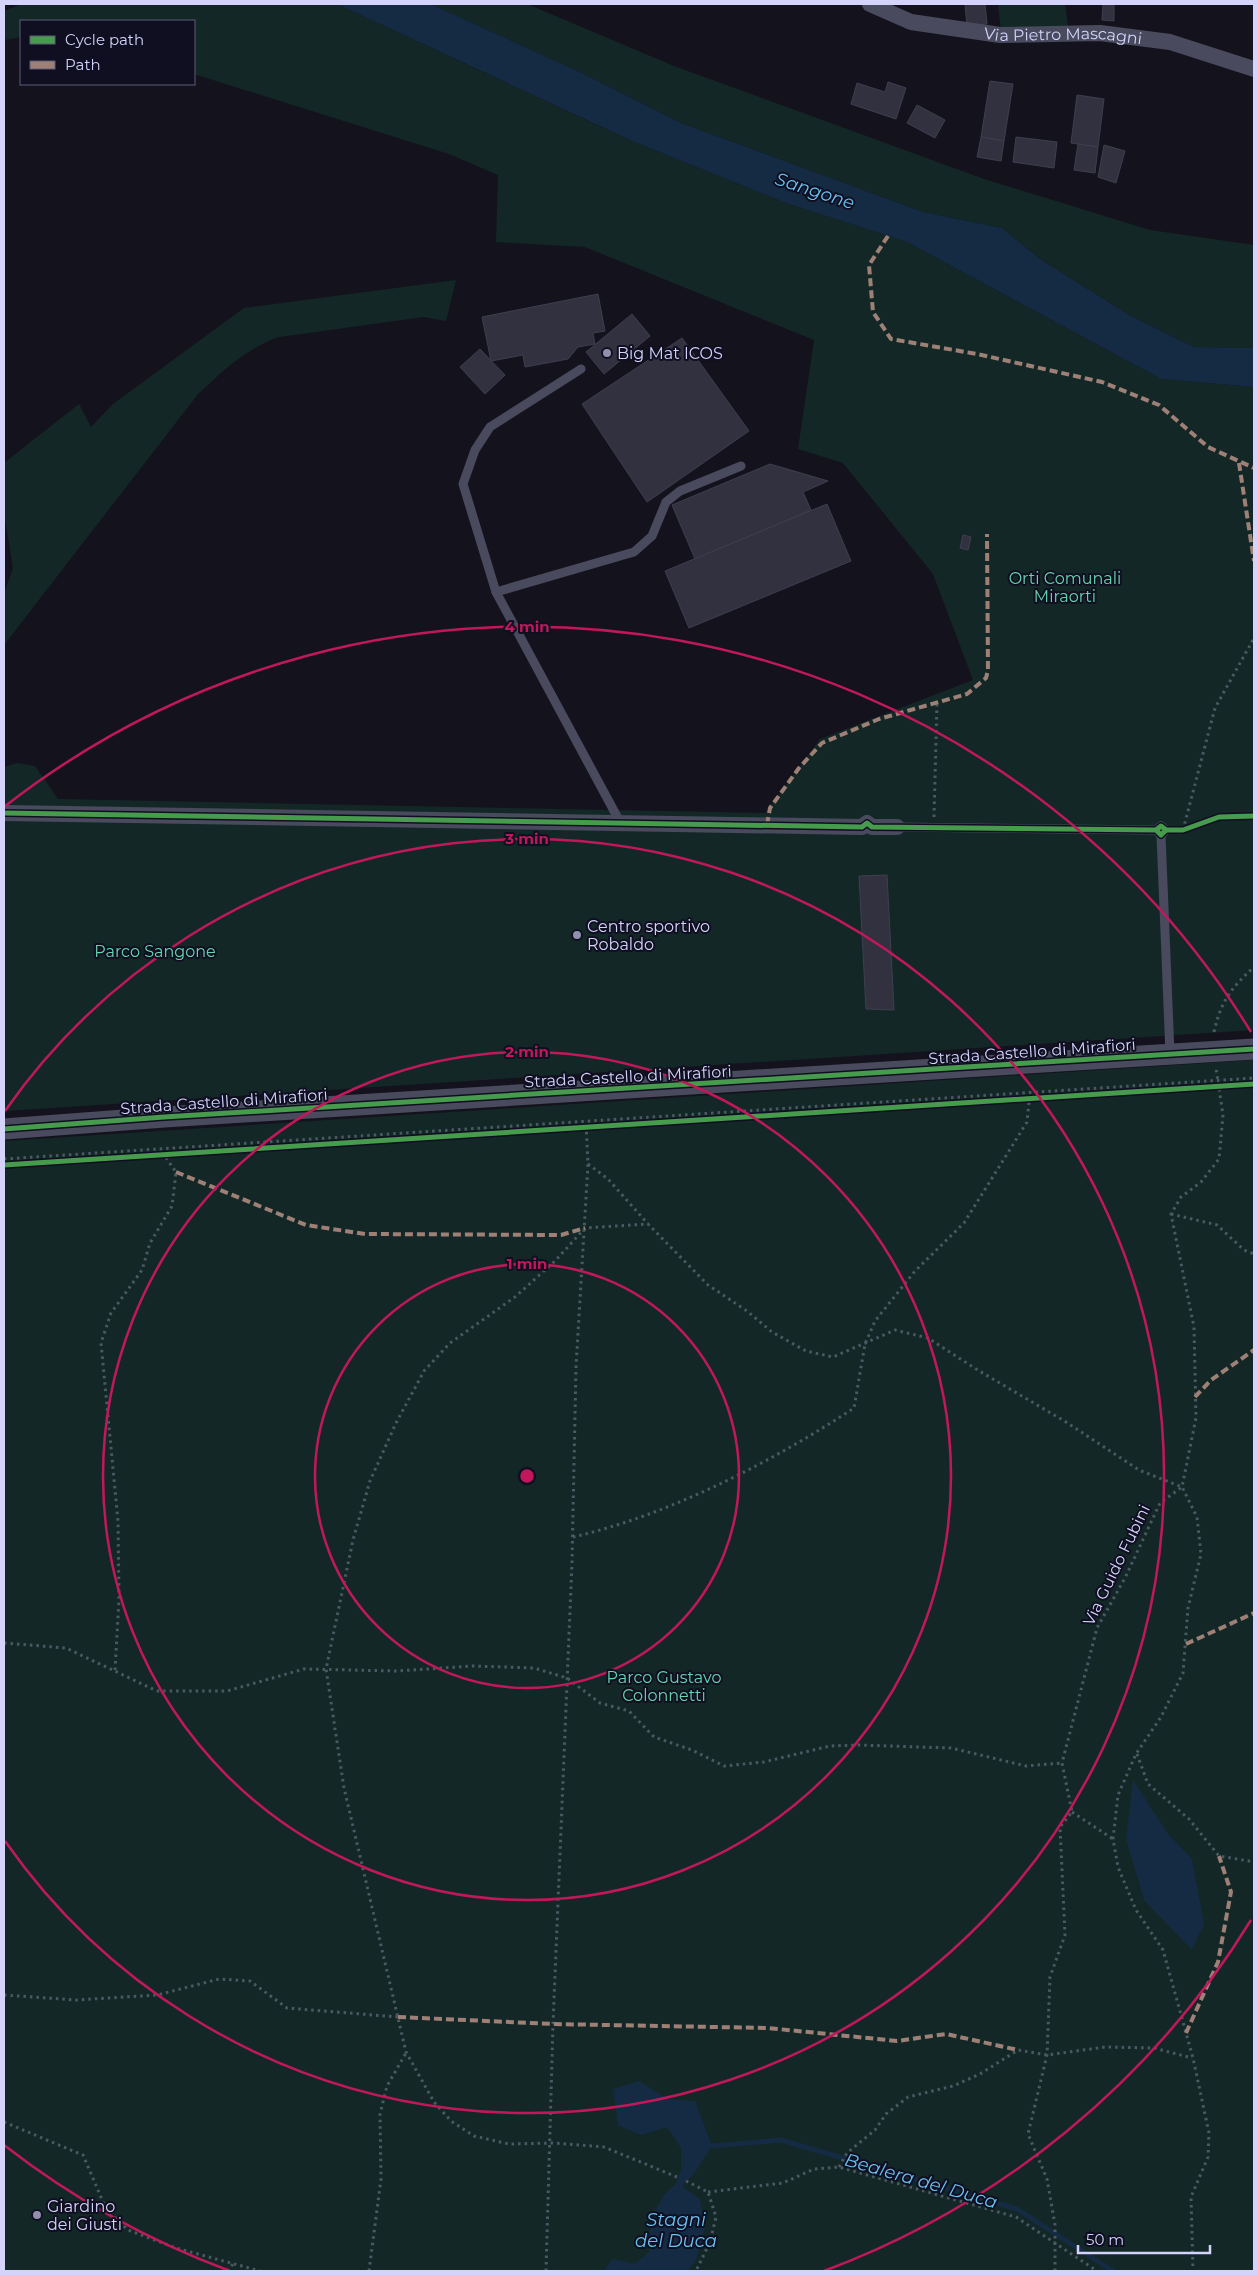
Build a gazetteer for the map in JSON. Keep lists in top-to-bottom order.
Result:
{
  "streets": {
    "street": ["Via Pietro Mascagni", "Strada Castello di Mirafiori"],
    "path": ["Via Guido Fubini"]
  },
  "water": ["Sangone", "Bealera del Duca", "Stagni del Duca"],
  "parks": ["Orti Comunali Miraorti", "Parco Sangone", "Parco Gustavo Colonnetti"],
  "places": ["Big Mat ICOS", "Centro sportivo Robaldo", "Giardino dei Giusti"],
  "legend": ["Cycle path", "Path"],
  "scale_bar": "50 m",
  "rings": [
    "4 min",
    "3 min",
    "2 min",
    "1 min"
  ]
}
